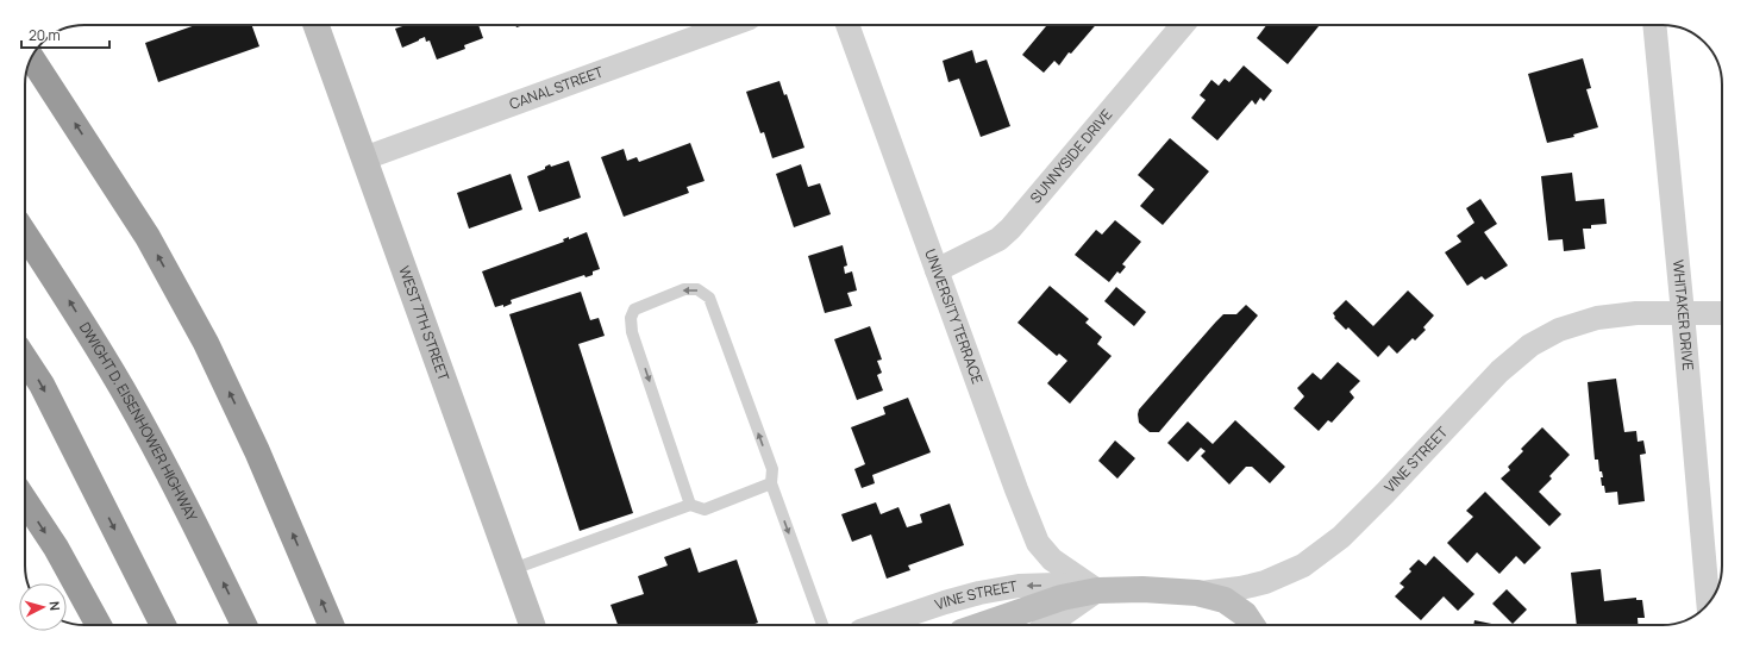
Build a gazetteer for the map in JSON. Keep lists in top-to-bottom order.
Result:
{
  "streets": {
    "highway": ["DWIGHT D. EISENHOWER HIGHWAY"],
    "street": [
      "CANAL STREET",
      "SUNNYSIDE DRIVE",
      "WHITAKER DRIVE",
      "UNIVERSITY TERRACE",
      "WEST 7TH STREET",
      "VINE STREET"
    ]
  },
  "crossings": [
    ["CANAL STREET", "WEST 7TH STREET"],
    ["SUNNYSIDE DRIVE", "UNIVERSITY TERRACE"],
    ["WHITAKER DRIVE", "VINE STREET"],
    ["UNIVERSITY TERRACE", "VINE STREET"]
  ],
  "scale_bar": "20 m",
  "north": "right"
}
